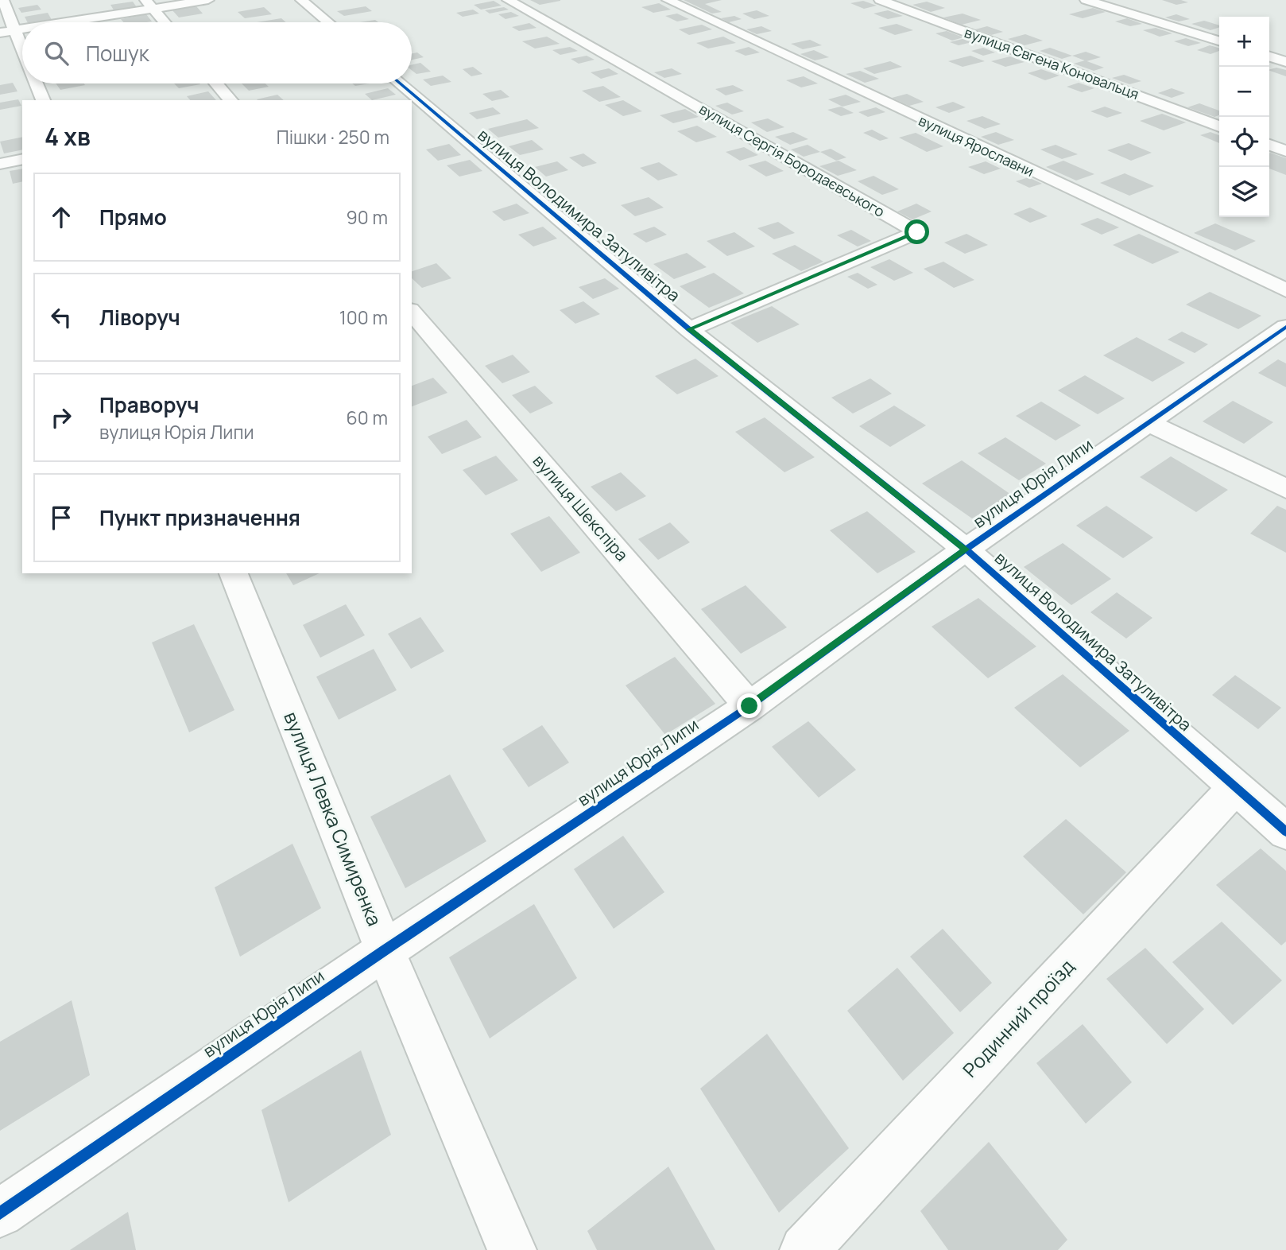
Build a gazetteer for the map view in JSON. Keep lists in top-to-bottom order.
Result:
{
  "streets": {
    "street": [
      "вулиця Євгена Коновальця",
      "вулиця Ярославни",
      "вулиця Сергія Бородаєвського",
      "вулиця Володимира Затуливітра",
      "вулиця Юрія Липи",
      "вулиця Шекспіра",
      "вулиця Левка Симиренка",
      "Родинний проїзд"
    ]
  },
  "crossings": [
    ["вулиця Сергія Бородаєвського", "вулиця Володимира Затуливітра"],
    ["вулиця Володимира Затуливітра", "вулиця Юрія Липи"],
    ["вулиця Володимира Затуливітра", "Родинний проїзд"],
    ["вулиця Юрія Липи", "вулиця Шекспіра"],
    ["вулиця Юрія Липи", "вулиця Левка Симиренка"]
  ],
  "page": {
    "map_buttons": ["+", "−"],
    "search": "Пошук",
    "heading": ["4 хв", "Пішки · 250 m"],
    "list": [
      ["Прямо", "90 m"],
      ["Ліворуч", "100 m"],
      ["Праворуч", "вулиця Юрія Липи", "60 m"],
      "Пункт призначення"
    ]
  }
}
